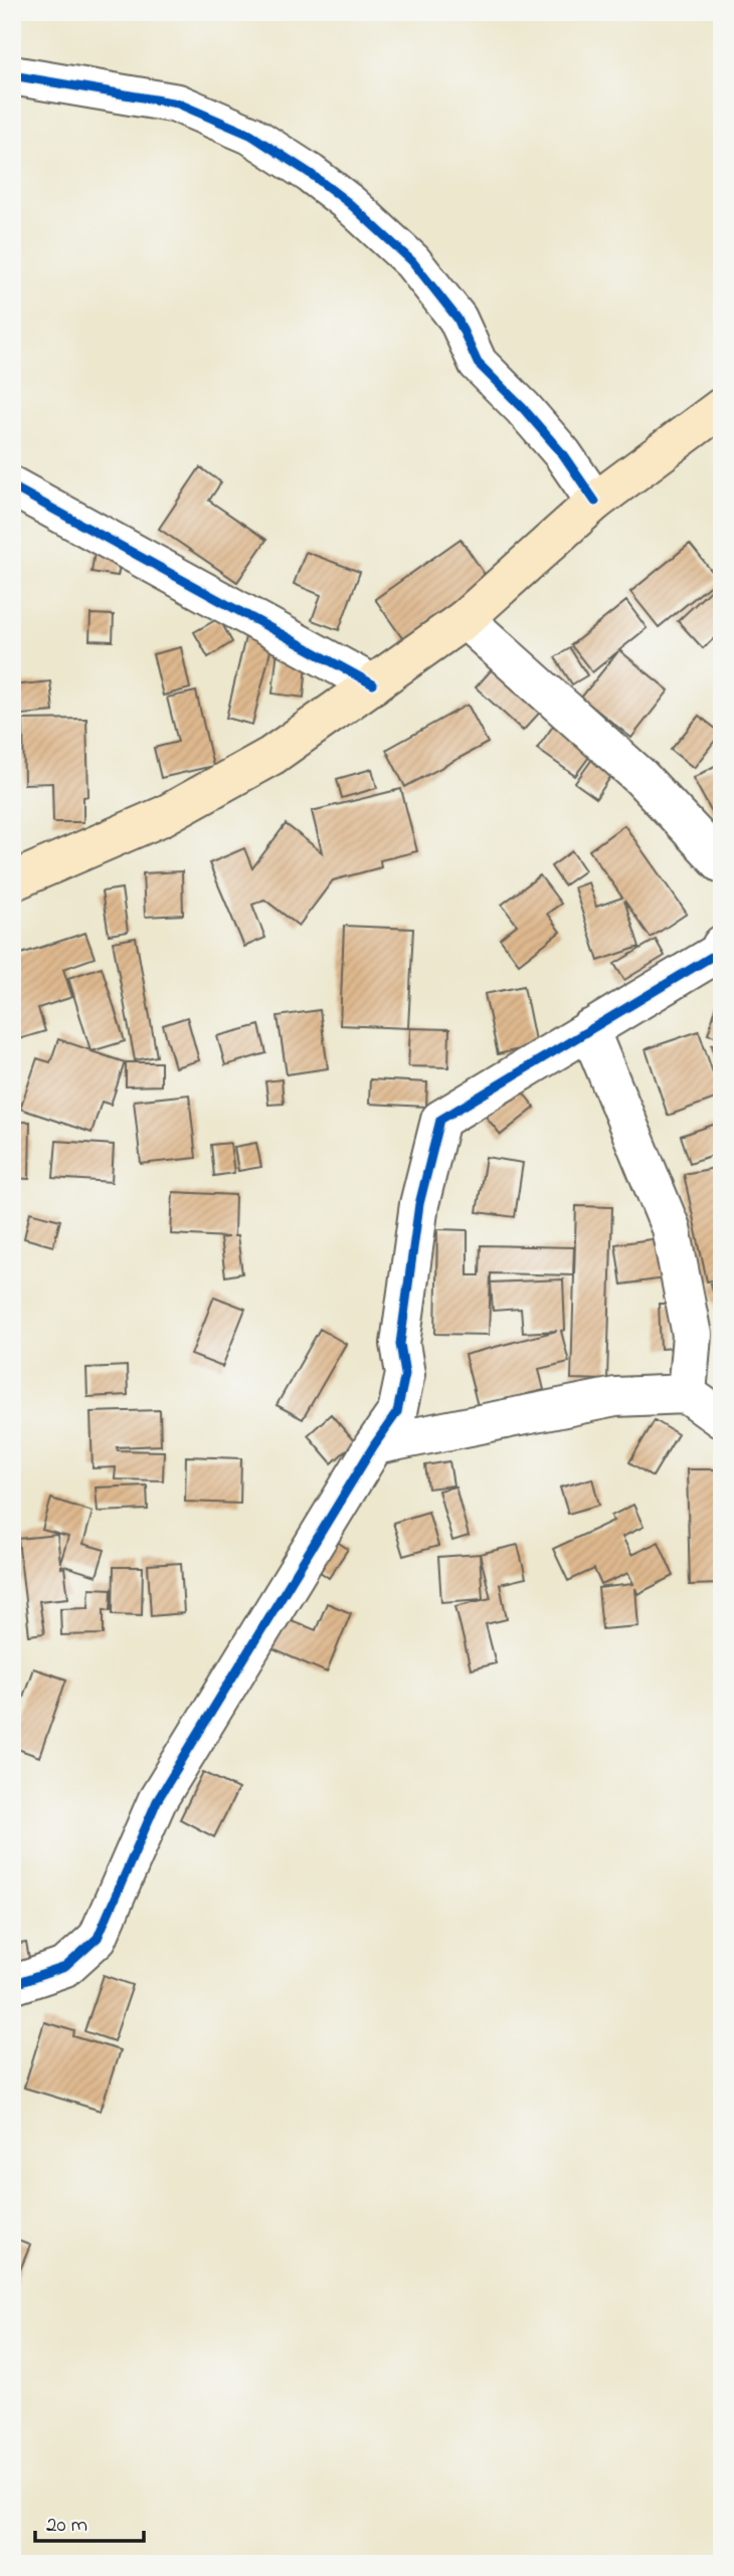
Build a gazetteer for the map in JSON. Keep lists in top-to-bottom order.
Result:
{
  "scale_bar": "20 m"
}
